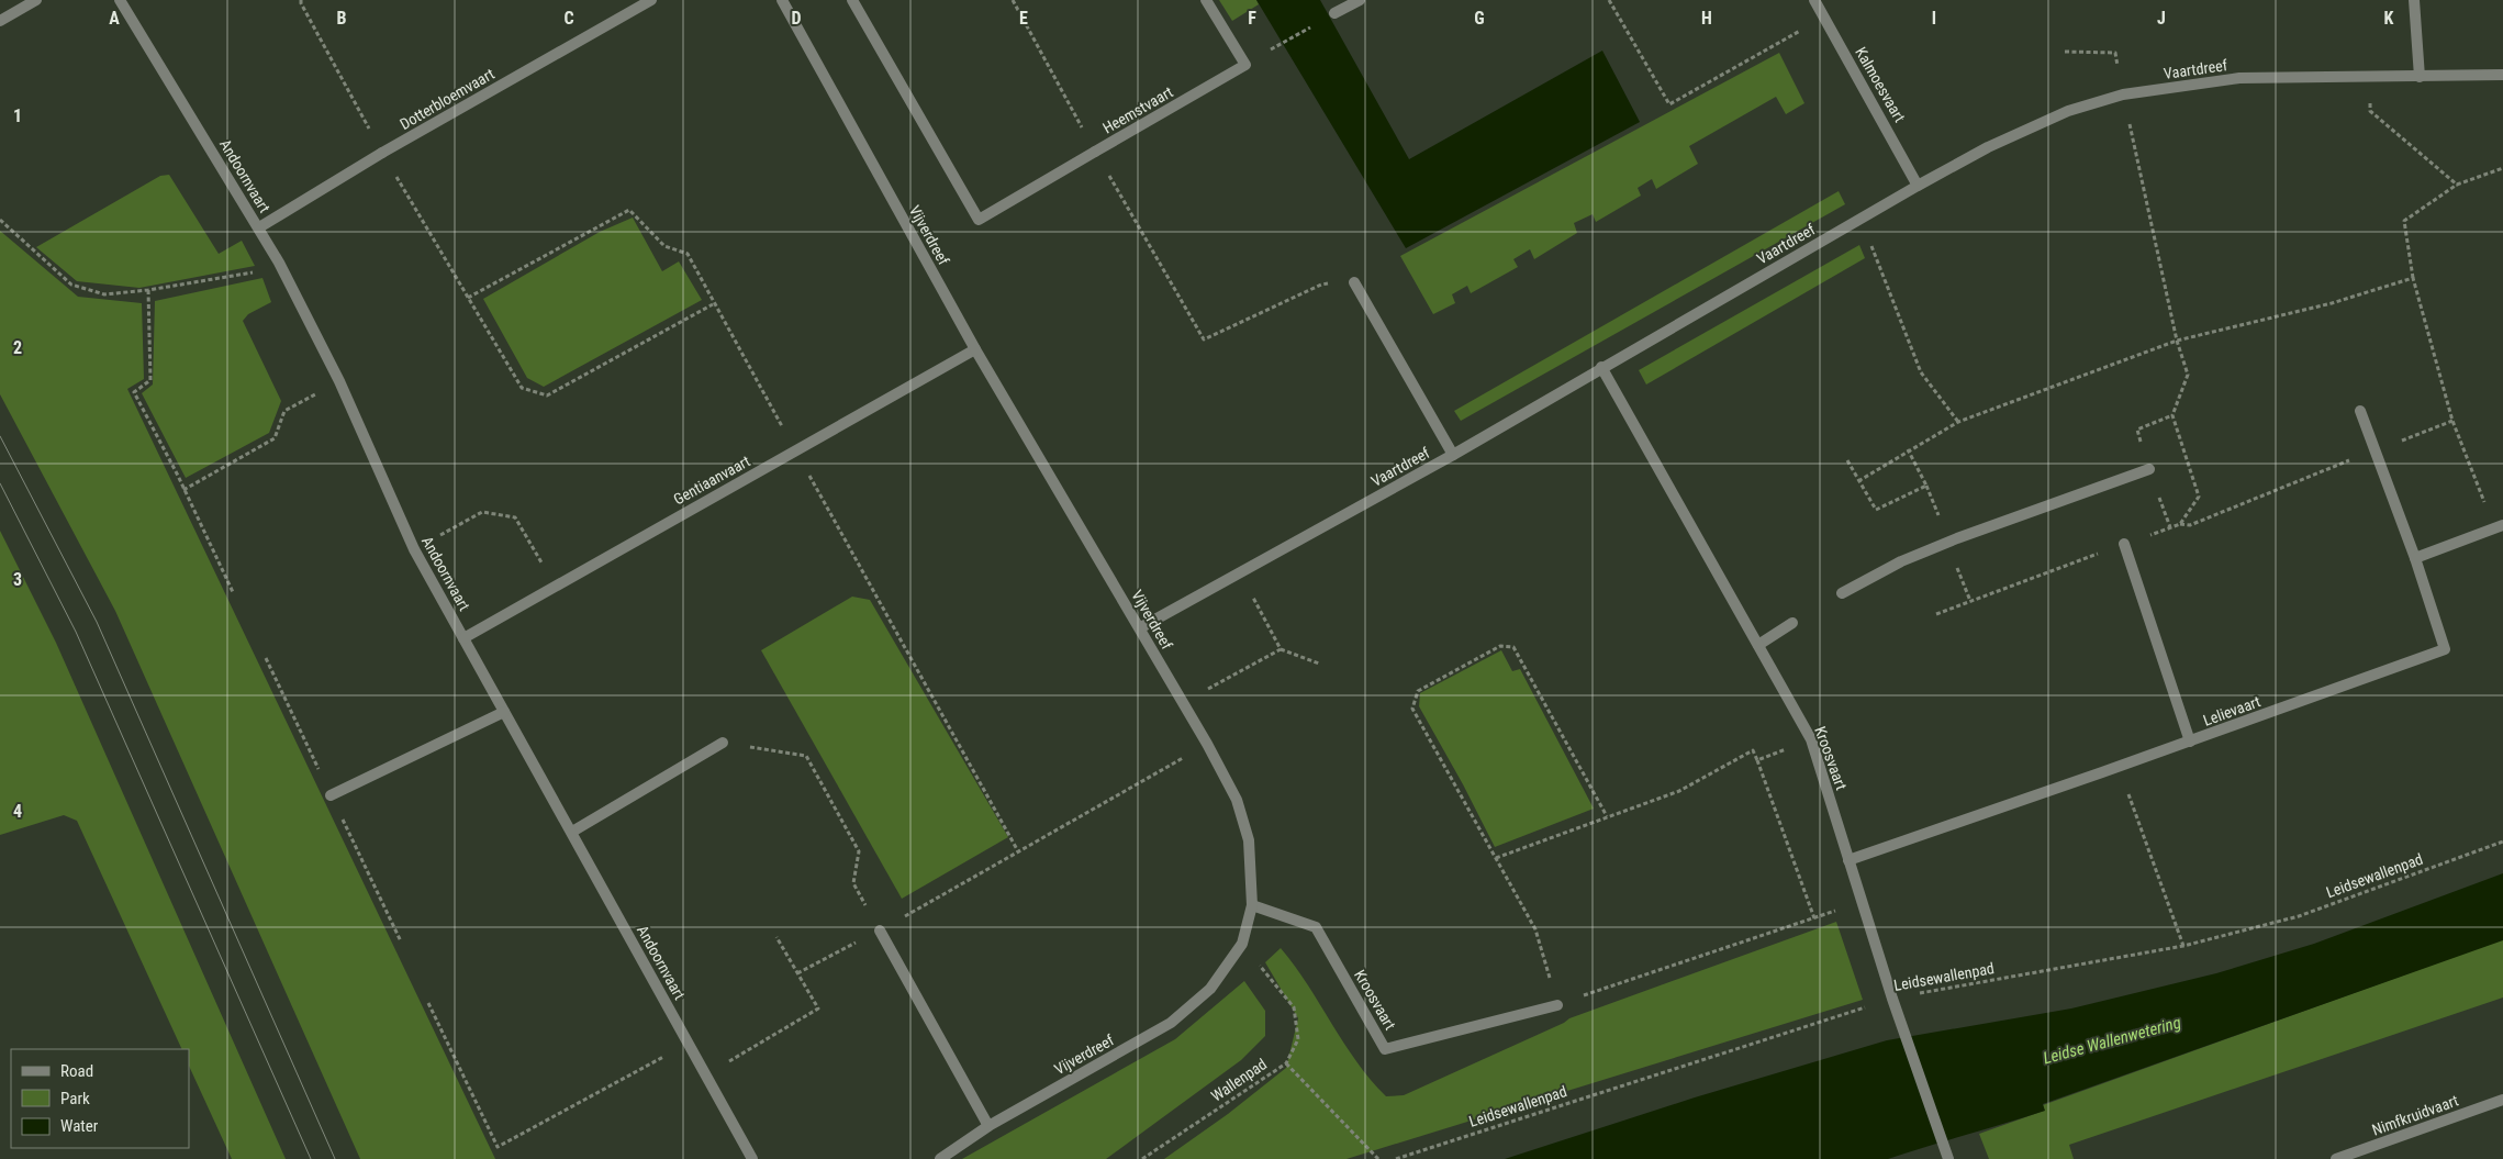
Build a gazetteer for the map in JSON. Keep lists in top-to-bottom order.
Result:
{
  "streets": {
    "street": [
      "Vaartdreef",
      "Kalmoesvaart",
      "Dotterbloemvaart",
      "Heemstvaart",
      "Andoornvaart",
      "Vijverdreef",
      "Gentiaanvaart",
      "Lelievaart",
      "Kroosvaart",
      "Nimfkruidvaart"
    ],
    "path": ["Leidsewallenpad", "Wallenpad"]
  },
  "crossings": [
    ["Vaartdreef", "Kalmoesvaart"],
    ["Vaartdreef", "Vijverdreef"],
    ["Vaartdreef", "Kroosvaart"],
    ["Dotterbloemvaart", "Andoornvaart"],
    ["Andoornvaart", "Gentiaanvaart"],
    ["Vijverdreef", "Gentiaanvaart"],
    ["Vijverdreef", "Kroosvaart"],
    ["Vijverdreef", "Wallenpad"],
    ["Lelievaart", "Kroosvaart"],
    ["Kroosvaart", "Leidsewallenpad"]
  ],
  "water": ["Leidse Wallenwetering"],
  "legend": ["Road", "Park", "Water"],
  "grid": {
    "columns": [
      "A",
      "B",
      "C",
      "D",
      "E",
      "F",
      "G",
      "H",
      "I",
      "J",
      "K"
    ],
    "rows": [
      "1",
      "2",
      "3",
      "4"
    ]
  }
}
